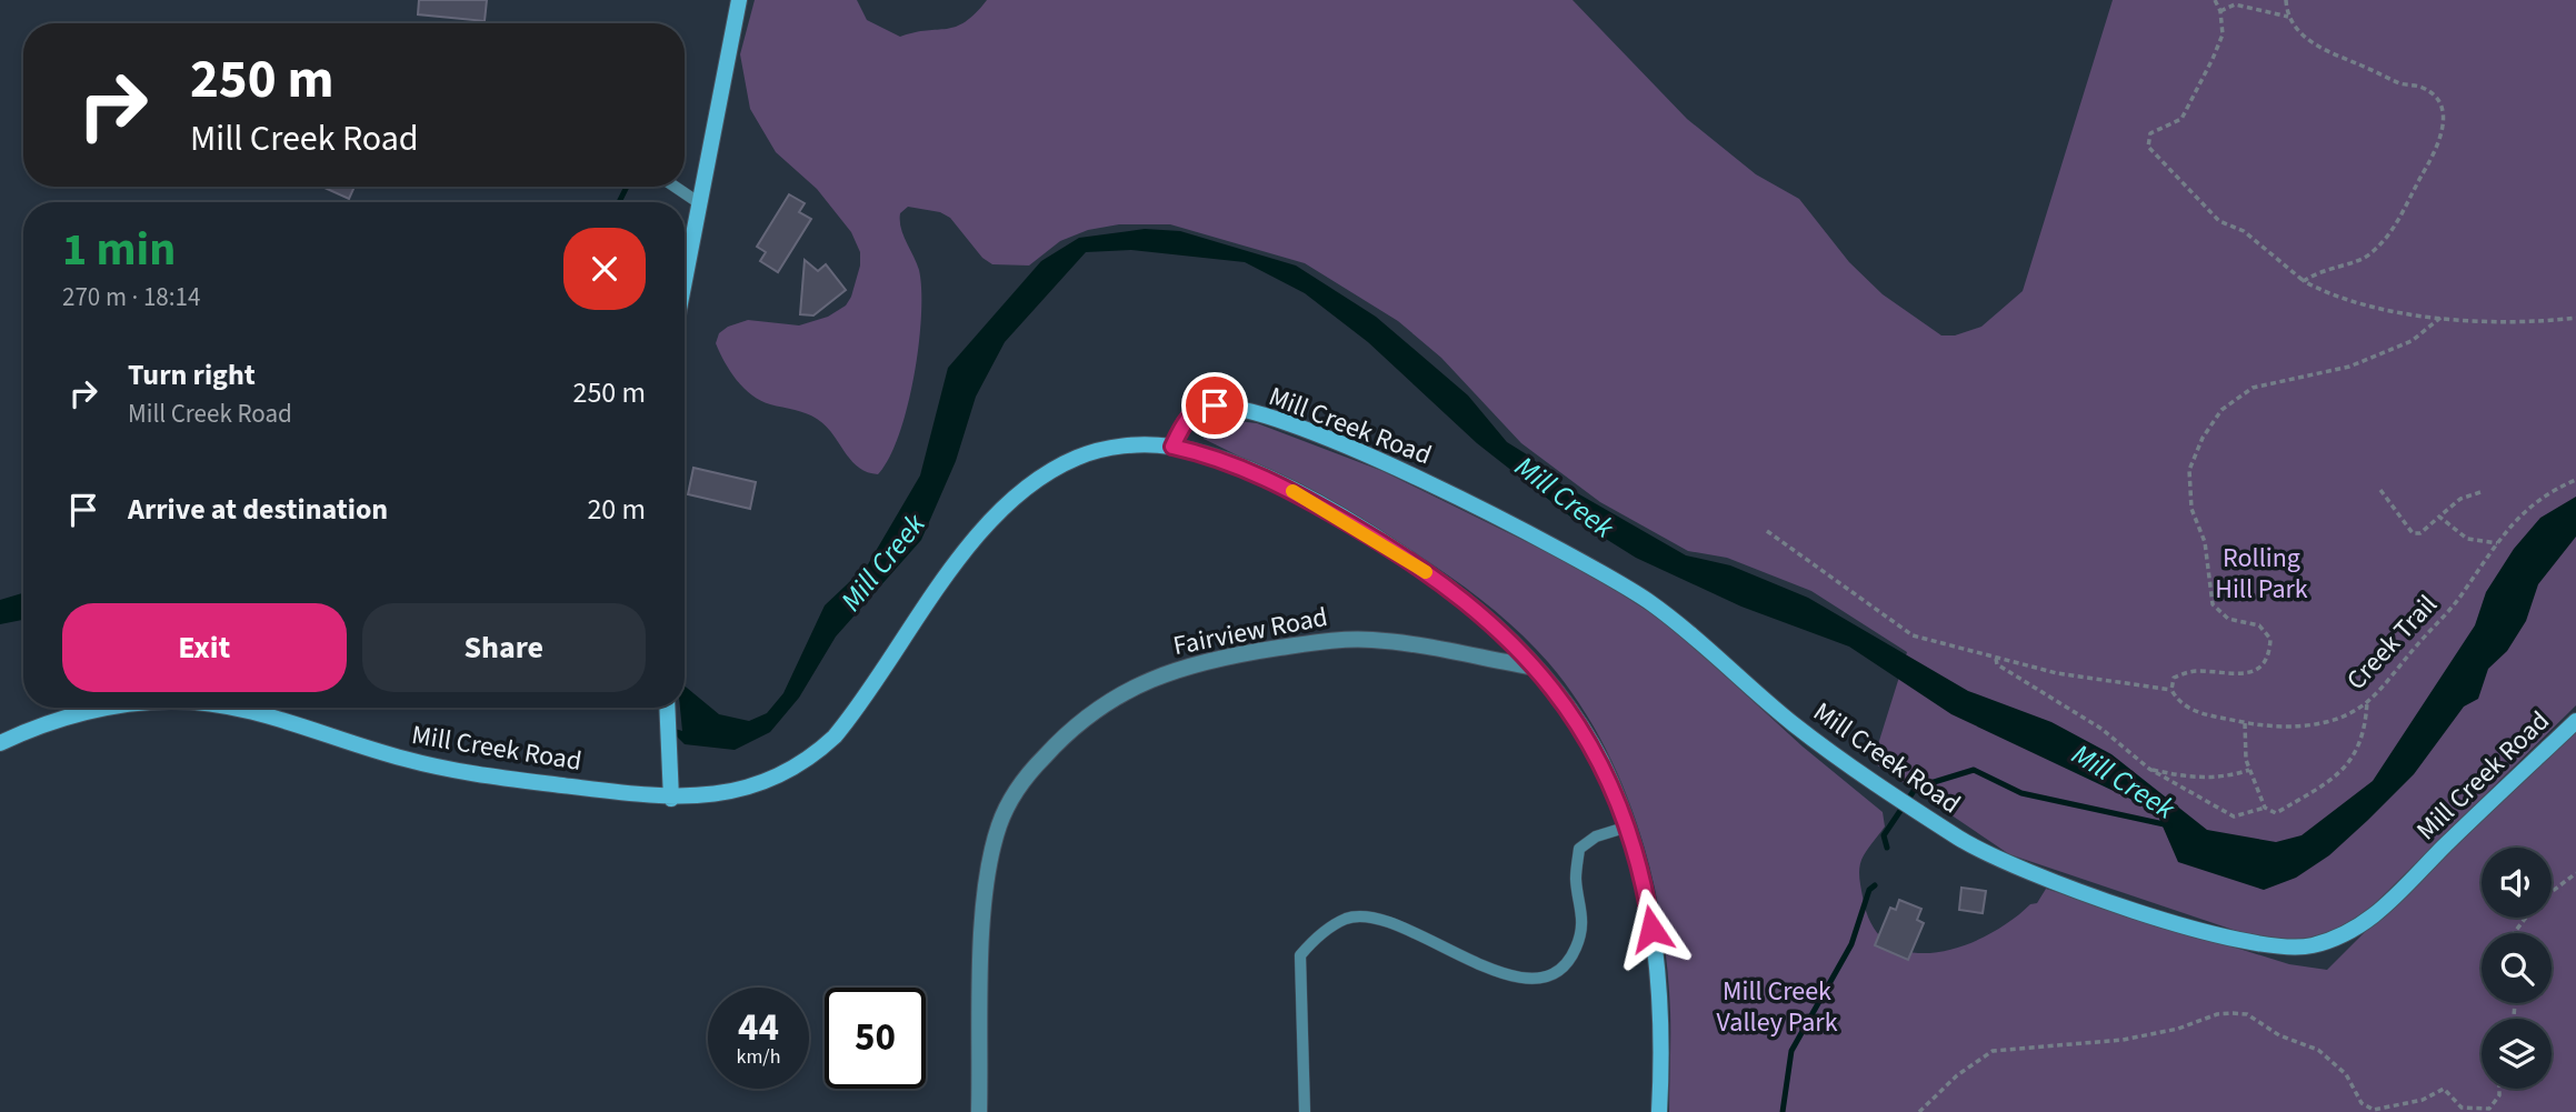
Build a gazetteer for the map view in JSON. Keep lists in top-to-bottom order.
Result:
{
  "streets": {
    "street": ["Mill Creek Road", "Fairview Road"],
    "path": ["Creek Trail"]
  },
  "crossings": [
    ["Mill Creek Road", "Fairview Road"]
  ],
  "water": ["Mill Creek"],
  "parks": ["Rolling Hill Park", "Mill Creek Valley Park"],
  "page": {
    "turn": ["250 m", "Mill Creek Road"],
    "heading": ["1 min", "270 m · 18:14"],
    "list": [
      {
        "name": "Turn right",
        "note": "Mill Creek Road",
        "value": "250 m"
      },
      {
        "name": "Arrive at destination",
        "value": "20 m"
      }
    ],
    "buttons": ["Exit", "Share"],
    "speed": "44 km/h",
    "limit": "50"
  }
}
